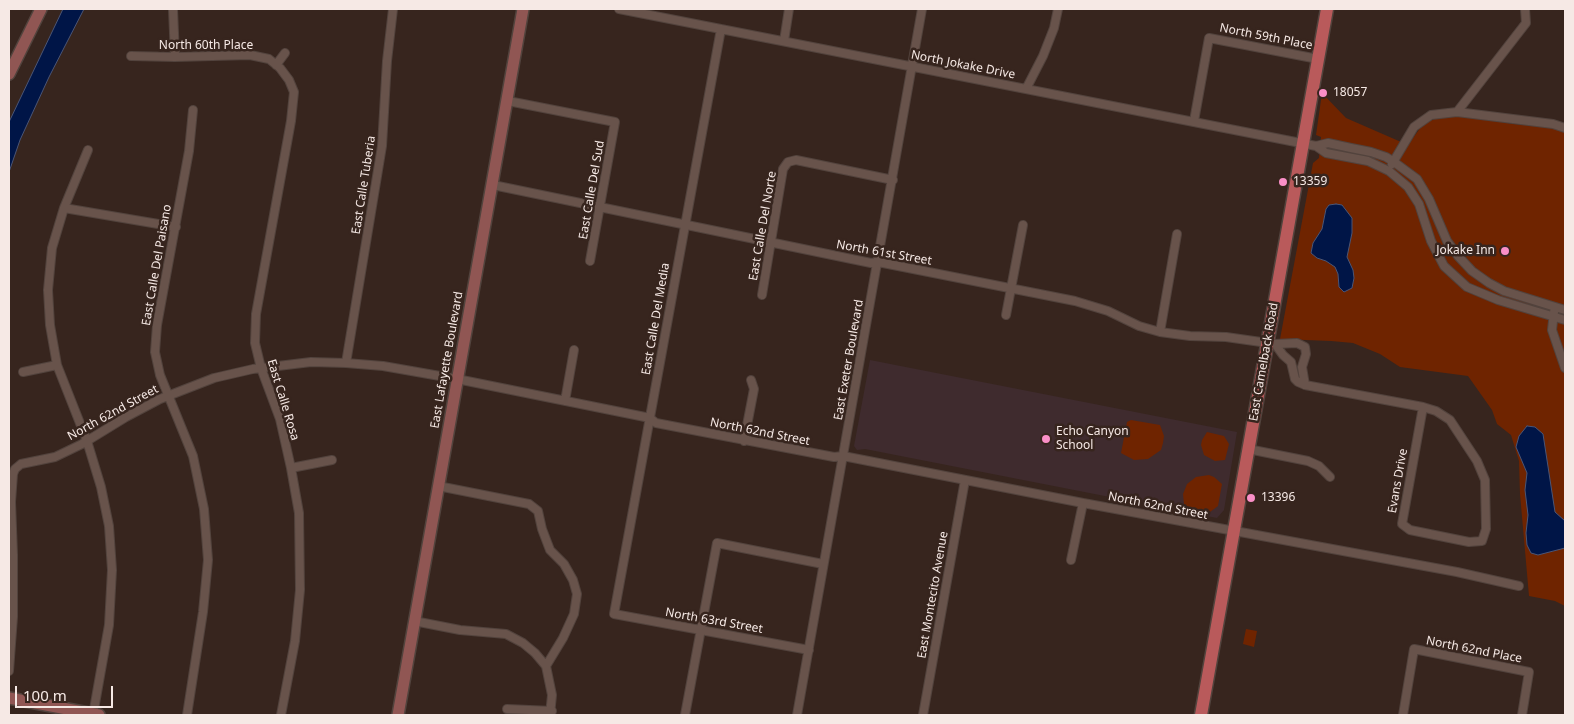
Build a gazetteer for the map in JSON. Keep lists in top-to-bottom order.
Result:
{
  "streets": {
    "main road": ["East Camelback Road"],
    "street": [
      "North 59th Place",
      "North 60th Place",
      "North Jokake Drive",
      "East Calle Tuberia",
      "East Calle Del Sud",
      "East Calle Del Norte",
      "North 61st Street",
      "East Calle Del Paisano",
      "East Calle Del Media",
      "East Lafayette Boulevard",
      "East Exeter Boulevard",
      "East Calle Rosa",
      "North 62nd Street",
      "Evans Drive",
      "East Montecito Avenue",
      "North 63rd Street",
      "North 62nd Place"
    ]
  },
  "crossings": [
    ["North 59th Place", "North Jokake Drive"],
    ["North 59th Place", "East Camelback Road"],
    ["North 60th Place", "East Calle Rosa"],
    ["North Jokake Drive", "East Calle Del Media"],
    ["North Jokake Drive", "East Exeter Boulevard"],
    ["North Jokake Drive", "East Camelback Road"],
    ["East Calle Tuberia", "North 62nd Street"],
    ["East Calle Del Sud", "North 61st Street"],
    ["East Calle Del Sud", "East Lafayette Boulevard"],
    ["East Calle Del Norte", "North 61st Street"],
    ["East Calle Del Norte", "East Exeter Boulevard"],
    ["North 61st Street", "East Calle Del Media"],
    ["North 61st Street", "East Lafayette Boulevard"],
    ["North 61st Street", "East Exeter Boulevard"],
    ["North 61st Street", "East Camelback Road"],
    ["East Calle Del Paisano", "North 62nd Street"],
    ["East Calle Del Media", "North 62nd Street"],
    ["East Calle Del Media", "North 63rd Street"],
    ["East Lafayette Boulevard", "North 62nd Street"],
    ["East Exeter Boulevard", "North 62nd Street"],
    ["East Exeter Boulevard", "North 63rd Street"],
    ["East Camelback Road", "North 62nd Street"],
    ["East Calle Rosa", "North 62nd Street"],
    ["North 62nd Street", "East Montecito Avenue"]
  ],
  "places": [
    "18057",
    "13359",
    "Jokake Inn",
    "Echo Canyon School",
    "13396"
  ],
  "scale_bar": "100 m"
}
